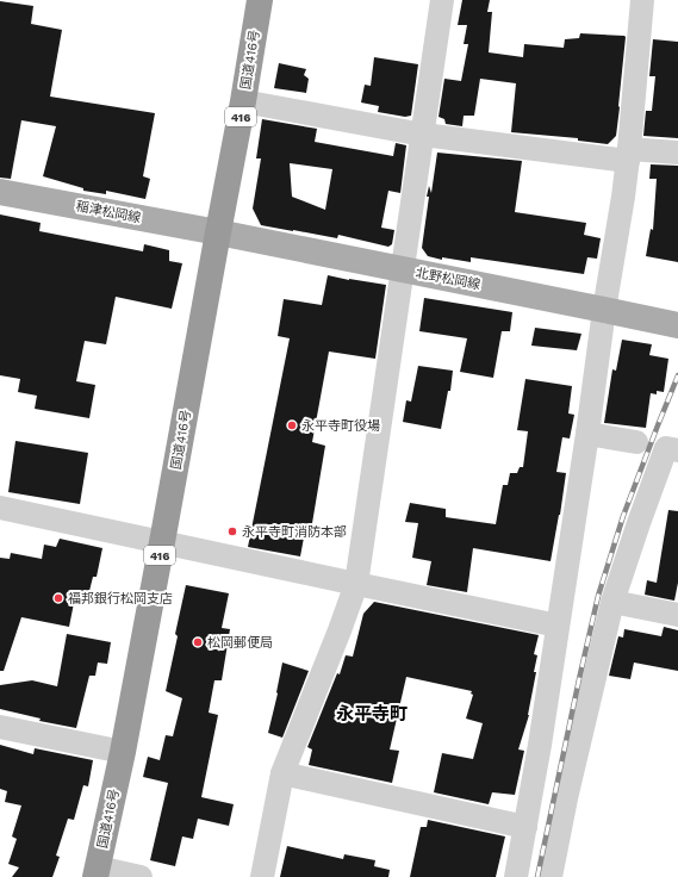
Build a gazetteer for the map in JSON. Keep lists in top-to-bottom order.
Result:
{
  "streets": {
    "highway": ["国道416号", "416"],
    "main road": ["稲津松岡線", "北野松岡線"]
  },
  "crossings": [
    ["国道416号", "稲津松岡線"],
    ["国道416号", "北野松岡線"],
    ["稲津松岡線", "北野松岡線"]
  ],
  "districts": ["永平寺町"],
  "places": [
    "永平寺町役場",
    "永平寺町消防本部",
    "福邦銀行松岡支店",
    "松岡郵便局"
  ]
}
